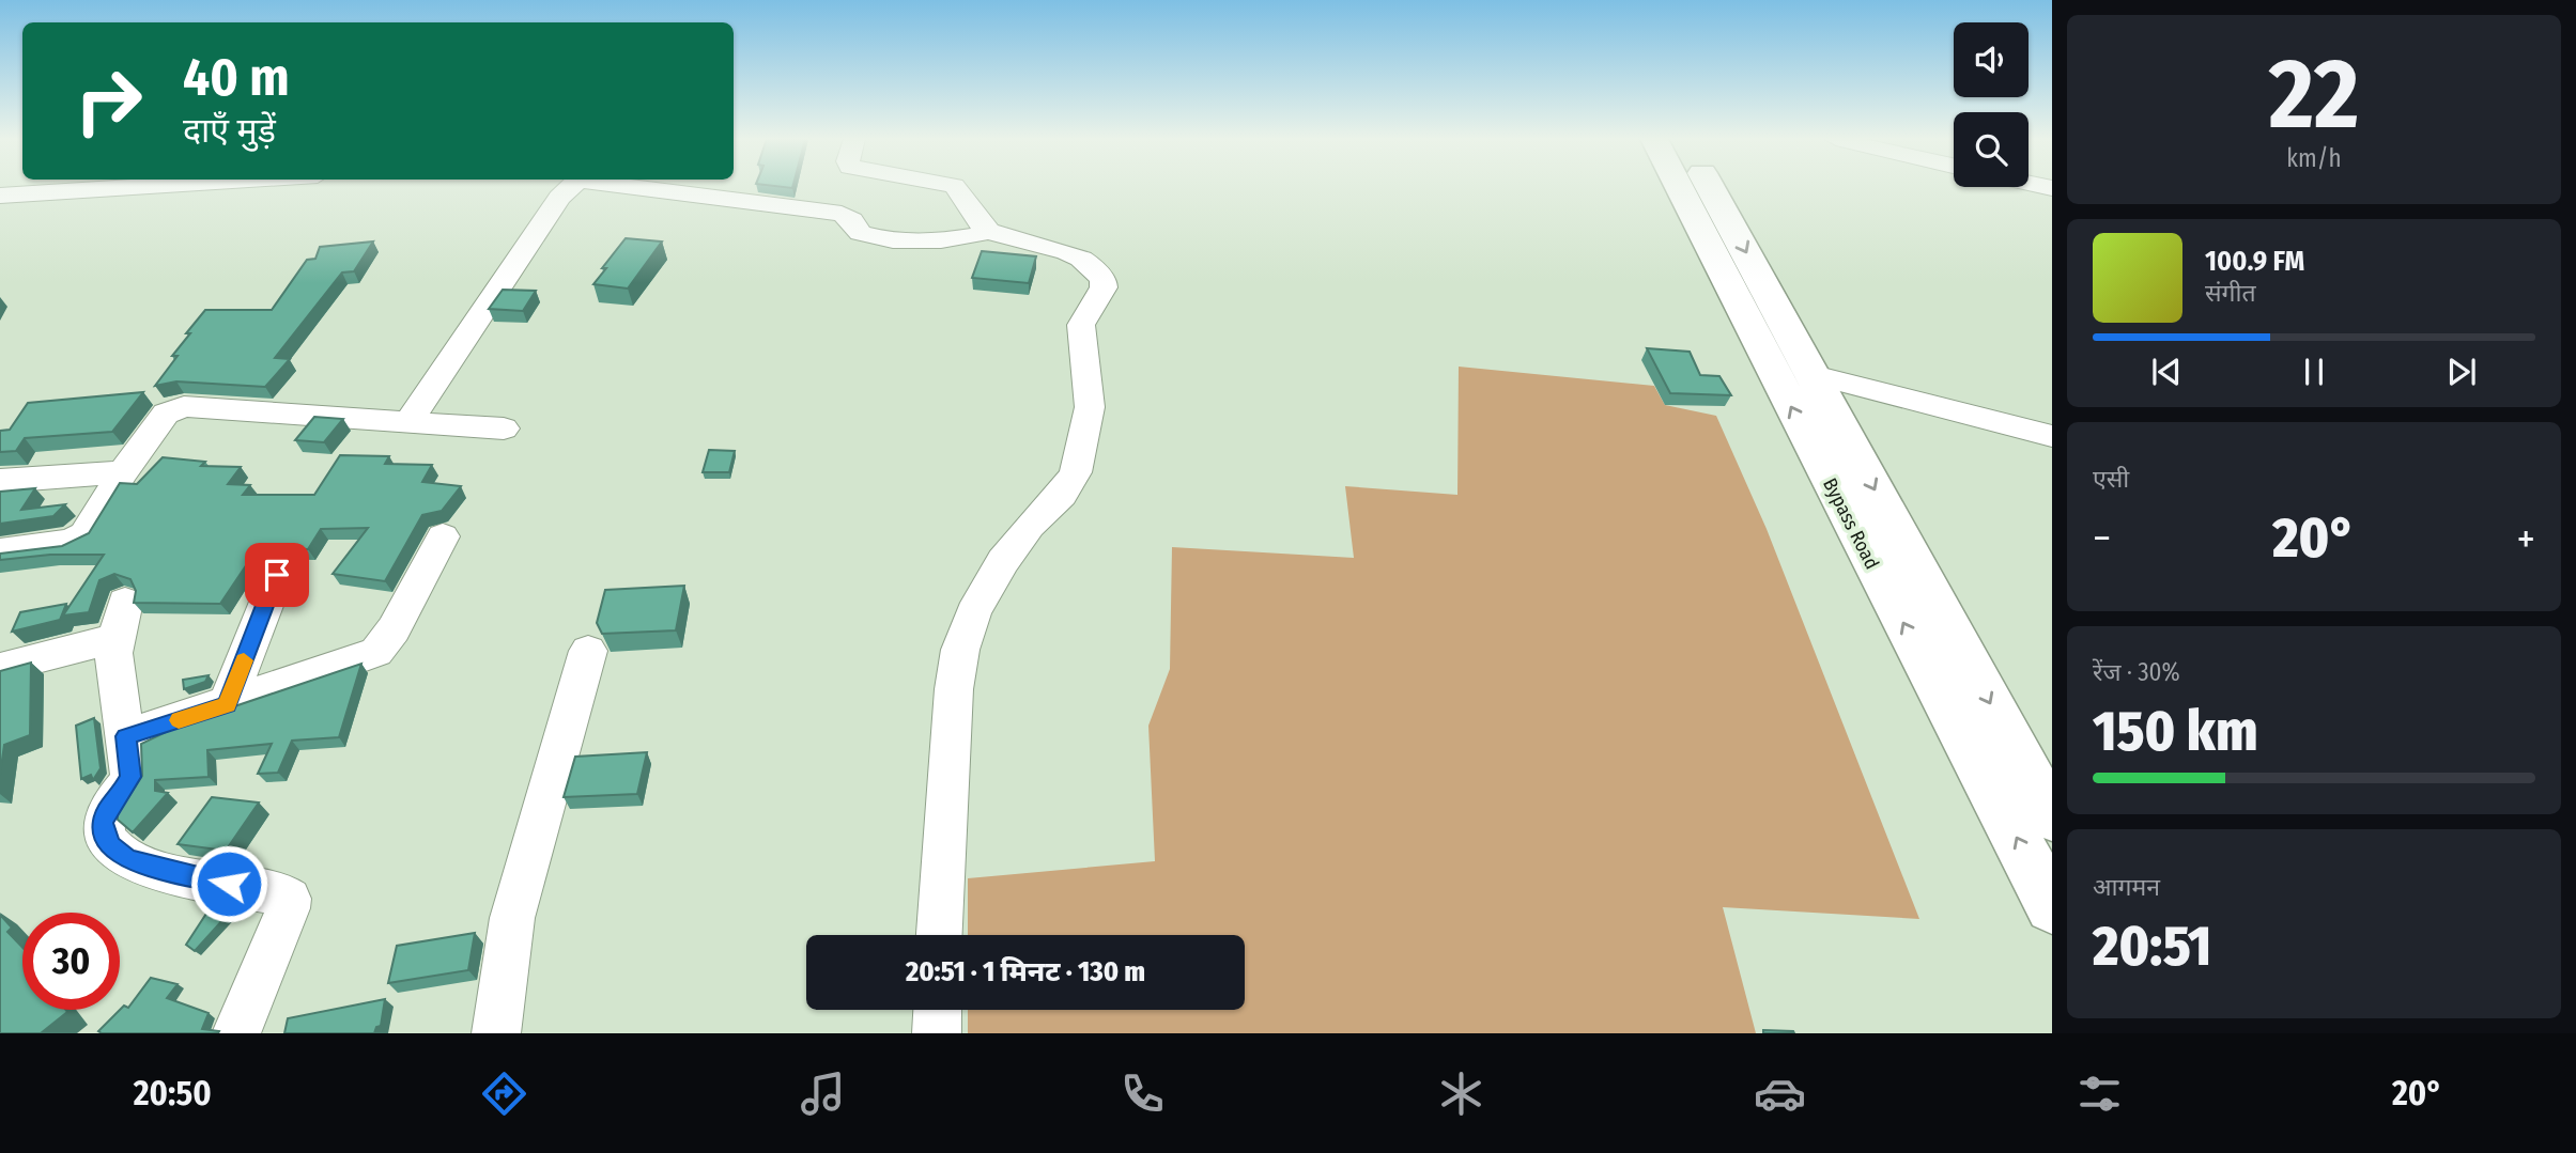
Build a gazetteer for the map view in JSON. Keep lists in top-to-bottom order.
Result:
{
  "streets": {
    "main road": ["Bypass Road"]
  },
  "page": {
    "tile": [
      ["22", "km/h"],
      "एसी",
      ["रेंज · 30%", "150 km"],
      ["आगमन", "20:51"]
    ],
    "turn": ["40 m", "दाएँ मुड़ें"],
    "song": ["100.9 FM", "संगीत"],
    "heat": ["−", "20°", "+"],
    "limit": "30",
    "trip": "20:51 · 1 मिनट · 130 m",
    "tabs": ["20:50", "20°"]
  }
}
